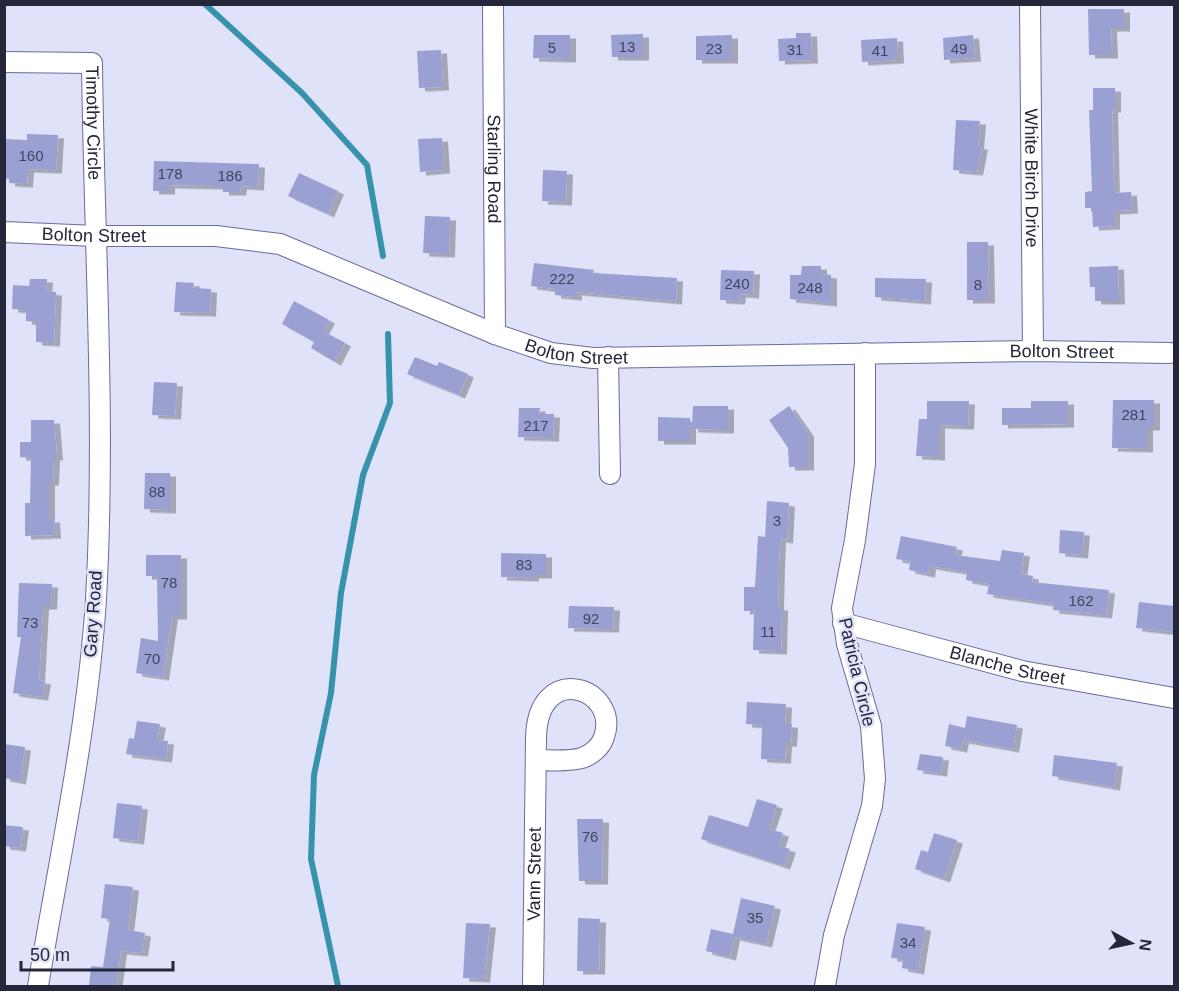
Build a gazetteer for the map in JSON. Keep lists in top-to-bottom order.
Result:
{
  "streets": {
    "street": [
      "Timothy Circle",
      "Starling Road",
      "White Birch Drive",
      "Bolton Street",
      "Gary Road",
      "Blanche Street",
      "Patricia Circle",
      "Vann Street"
    ]
  },
  "crossings": [
    ["Timothy Circle", "Bolton Street"],
    ["Timothy Circle", "Gary Road"],
    ["Starling Road", "Bolton Street"],
    ["White Birch Drive", "Bolton Street"],
    ["Bolton Street", "Gary Road"],
    ["Bolton Street", "Patricia Circle"],
    ["Blanche Street", "Patricia Circle"]
  ],
  "house_numbers": [
    "13",
    "5",
    "23",
    "49",
    "31",
    "41",
    "160",
    "178",
    "186",
    "222",
    "240",
    "8",
    "248",
    "281",
    "217",
    "88",
    "3",
    "83",
    "78",
    "162",
    "92",
    "73",
    "11",
    "70",
    "76",
    "35",
    "34"
  ],
  "scale_bar": "50 m",
  "north": "right"
}
